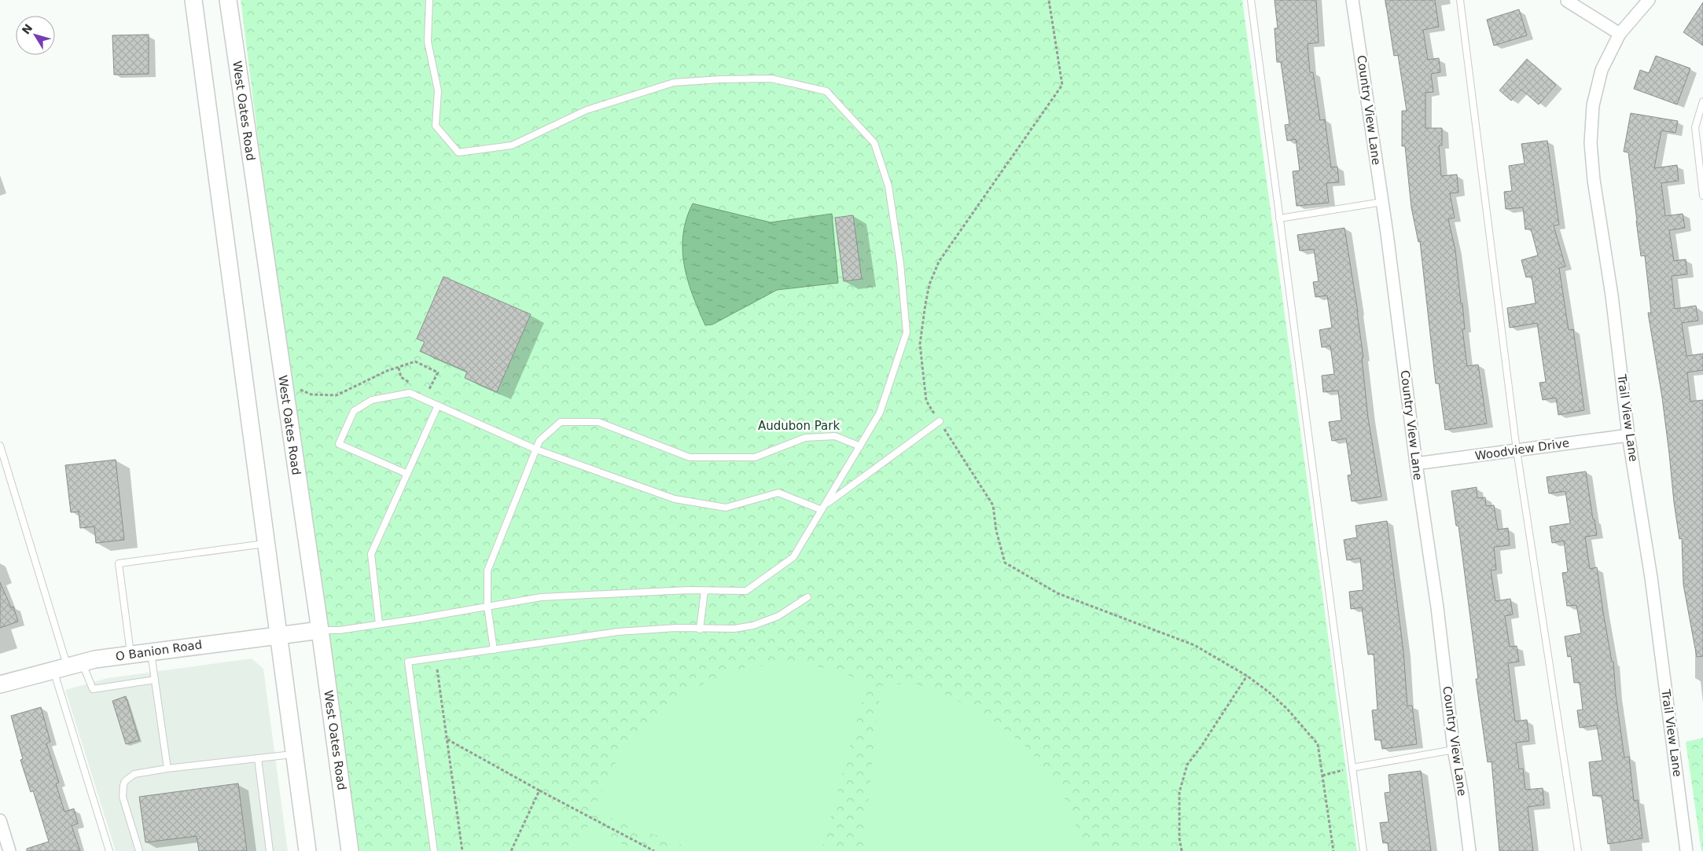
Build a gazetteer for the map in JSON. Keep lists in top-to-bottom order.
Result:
{
  "streets": {
    "main road": ["West Oates Road", "O Banion Road"],
    "street": ["Country View Lane", "Trail View Lane", "Woodview Drive"]
  },
  "crossings": [
    ["Country View Lane", "Woodview Drive"],
    ["West Oates Road", "O Banion Road"],
    ["Trail View Lane", "Woodview Drive"]
  ],
  "parks": ["Audubon Park"],
  "north": "top left"
}
